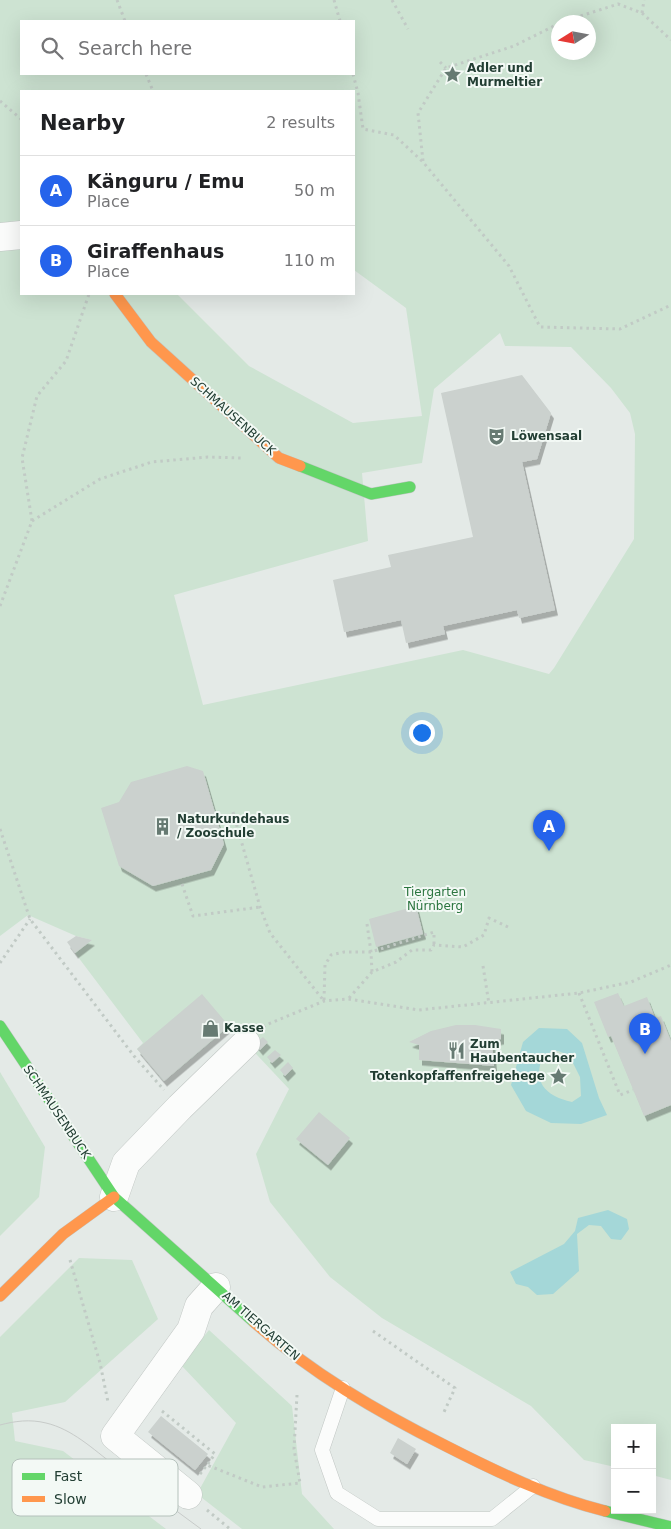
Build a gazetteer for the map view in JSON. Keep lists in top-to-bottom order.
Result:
{
  "streets": {
    "street": ["SCHMAUSENBUCK", "AM TIERGARTEN"]
  },
  "crossings": [
    ["SCHMAUSENBUCK", "AM TIERGARTEN"]
  ],
  "parks": ["Tiergarten Nürnberg"],
  "places": {
    "place": ["Adler und Murmeltier", "Totenkopfaffenfreigehege"],
    "theatre": ["Löwensaal"],
    "building": ["Naturkundehaus / Zooschule"],
    "shop": ["Kasse"],
    "restaurant": ["Zum Haubentaucher"]
  },
  "legend": ["Fast", "Slow"],
  "north": "left",
  "page": {
    "search": "Search here",
    "heading": ["Nearby", "2 results"],
    "list": [
      {
        "mark": "A",
        "name": "Känguru / Emu",
        "note": "Place",
        "value": "50 m"
      },
      {
        "mark": "B",
        "name": "Giraffenhaus",
        "note": "Place",
        "value": "110 m"
      }
    ],
    "pins": ["A", "B"],
    "map_buttons": ["+", "−"]
  }
}
